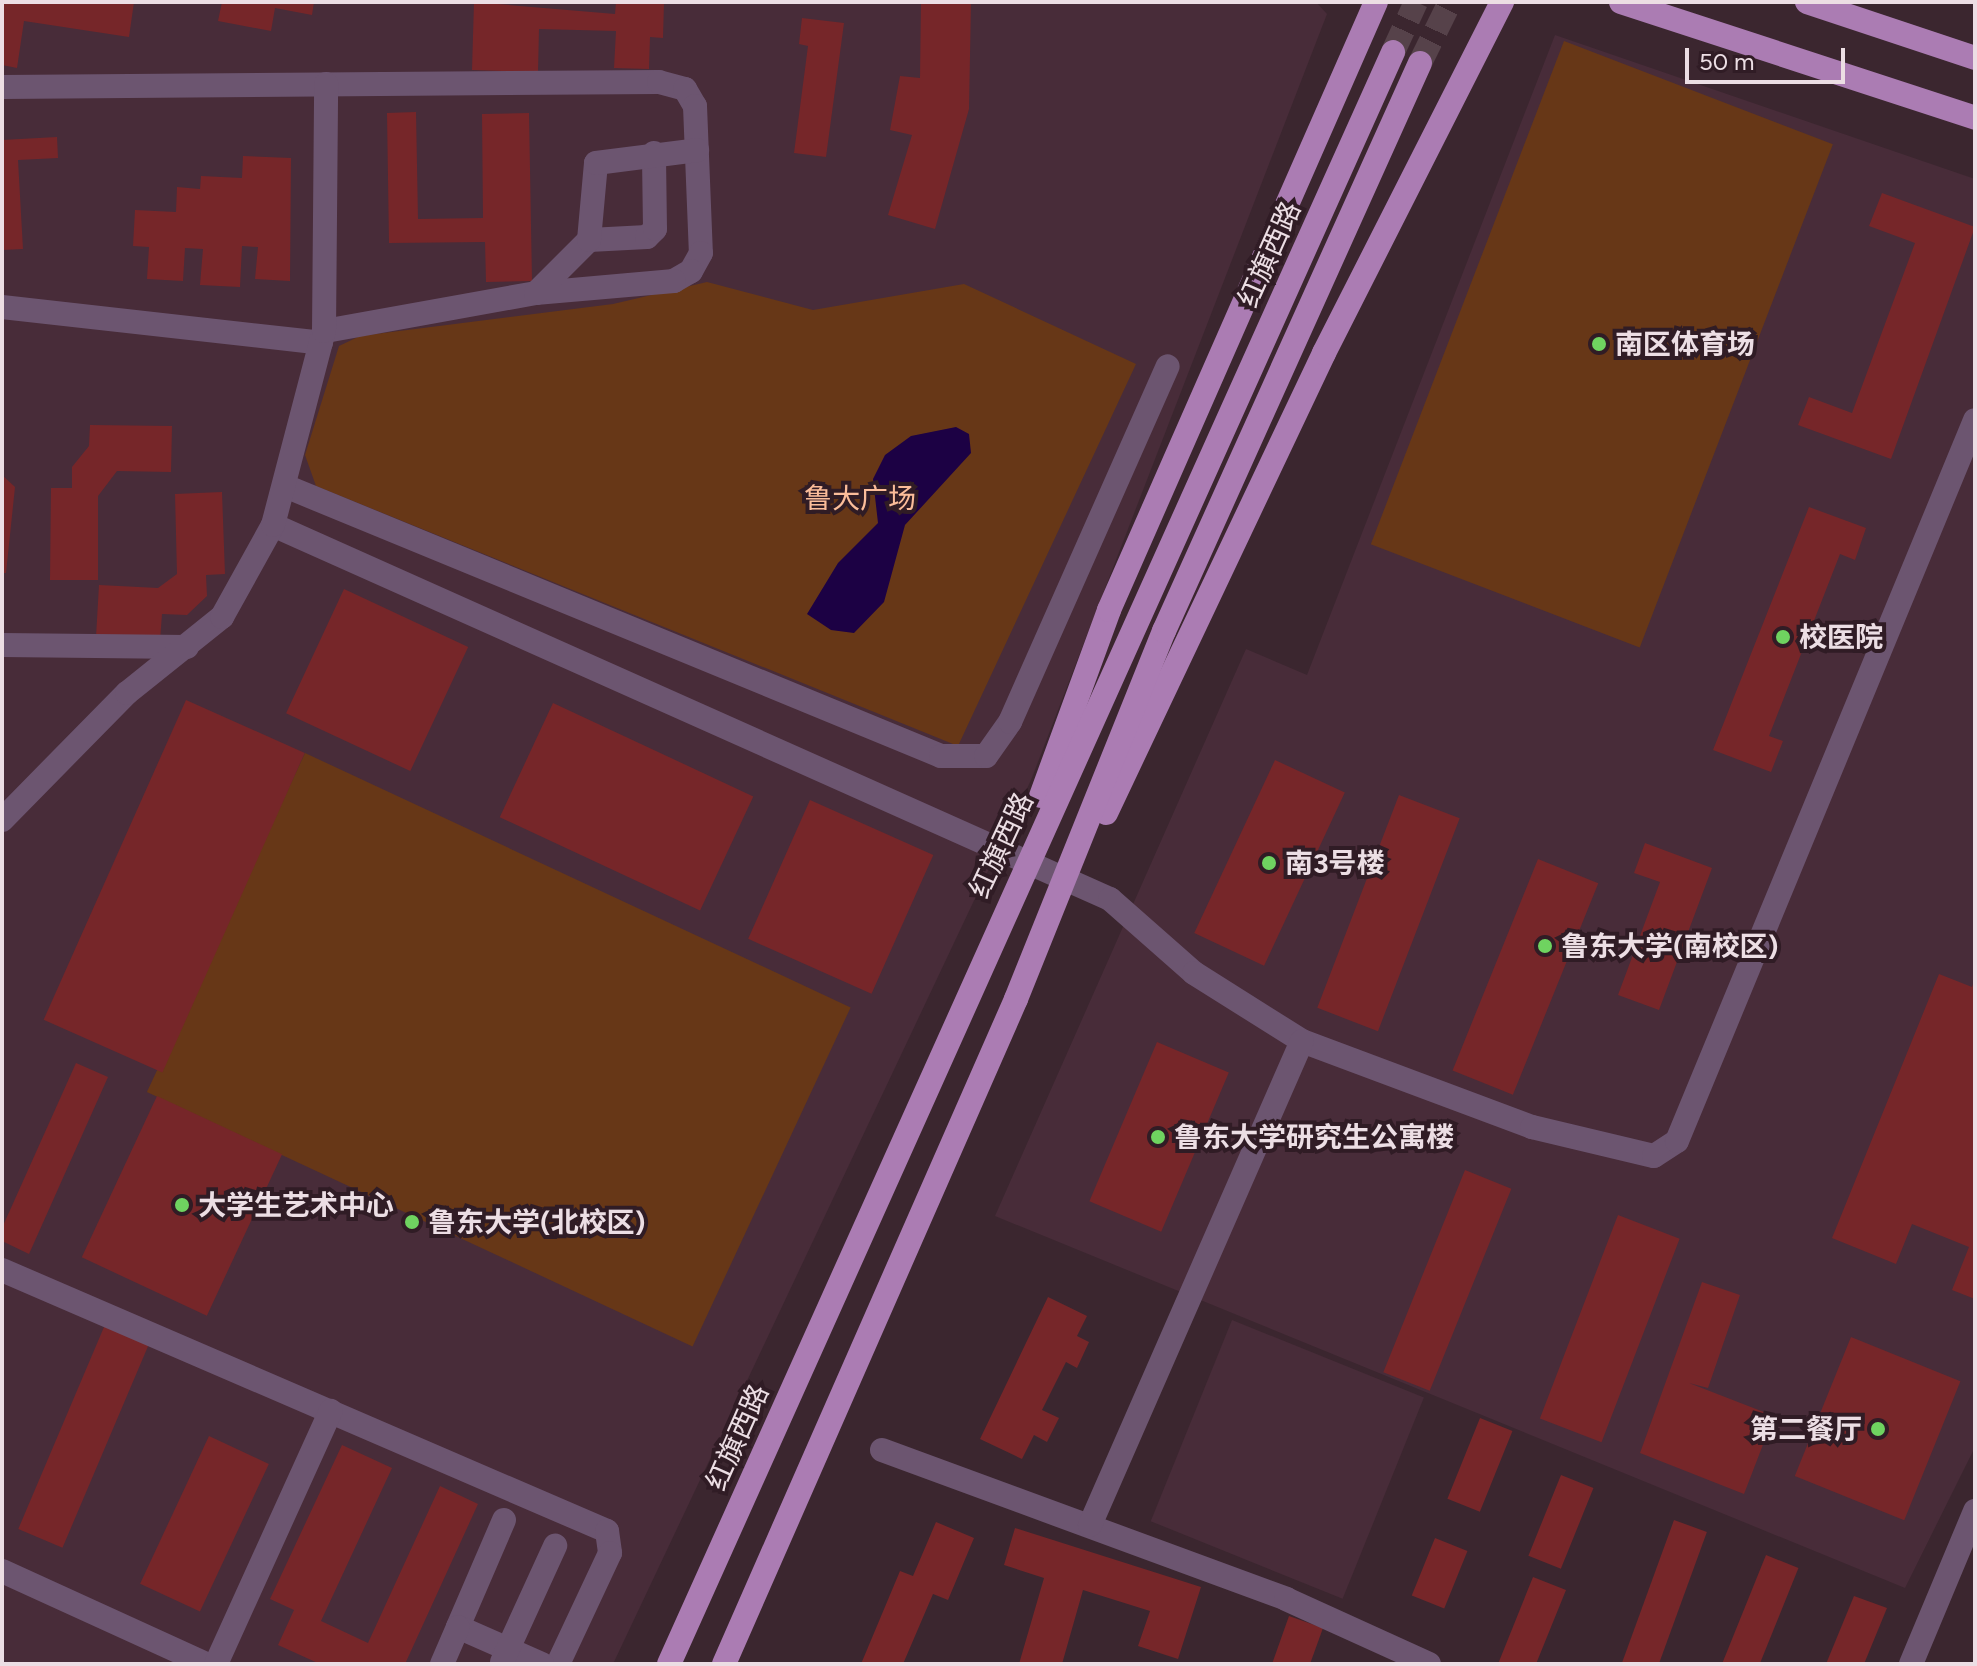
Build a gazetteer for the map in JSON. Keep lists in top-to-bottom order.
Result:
{
  "streets": {
    "main road": ["红旗西路"]
  },
  "parks": ["鲁大广场"],
  "places": [
    "南区体育场",
    "校医院",
    "南3号楼",
    "鲁东大学(南校区)",
    "鲁东大学研究生公寓楼",
    "大学生艺术中心",
    "鲁东大学(北校区)",
    "第二餐厅"
  ],
  "scale_bar": "50 m"
}
